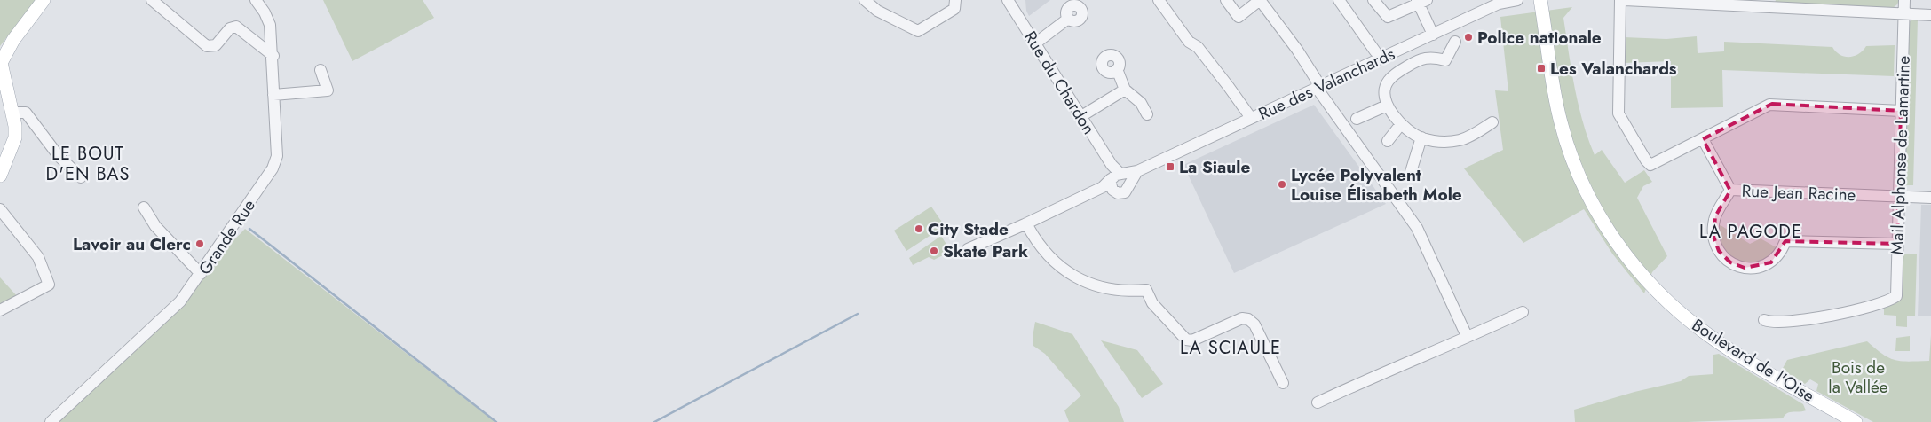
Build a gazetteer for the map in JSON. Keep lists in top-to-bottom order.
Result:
{
  "streets": {
    "main road": ["Boulevard de l'Oise"],
    "street": [
      "Rue du Chardon",
      "Rue des Valanchards",
      "Mail Alphonse de Lamartine",
      "Rue Jean Racine",
      "Grande Rue"
    ]
  },
  "crossings": [
    ["Rue du Chardon", "Rue des Valanchards"],
    ["Mail Alphonse de Lamartine", "Rue Jean Racine"]
  ],
  "districts": ["LE BOUT D'EN BAS", "LA PAGODE", "LA SCIAULE"],
  "parks": ["Bois de la Vallée"],
  "places": {
    "other": [
      "Police nationale",
      "Lycée Polyvalent Louise Élisabeth Mole",
      "City Stade",
      "Lavoir au Clerc",
      "Skate Park"
    ],
    "transit": ["Les Valanchards", "La Siaule"]
  }
}
